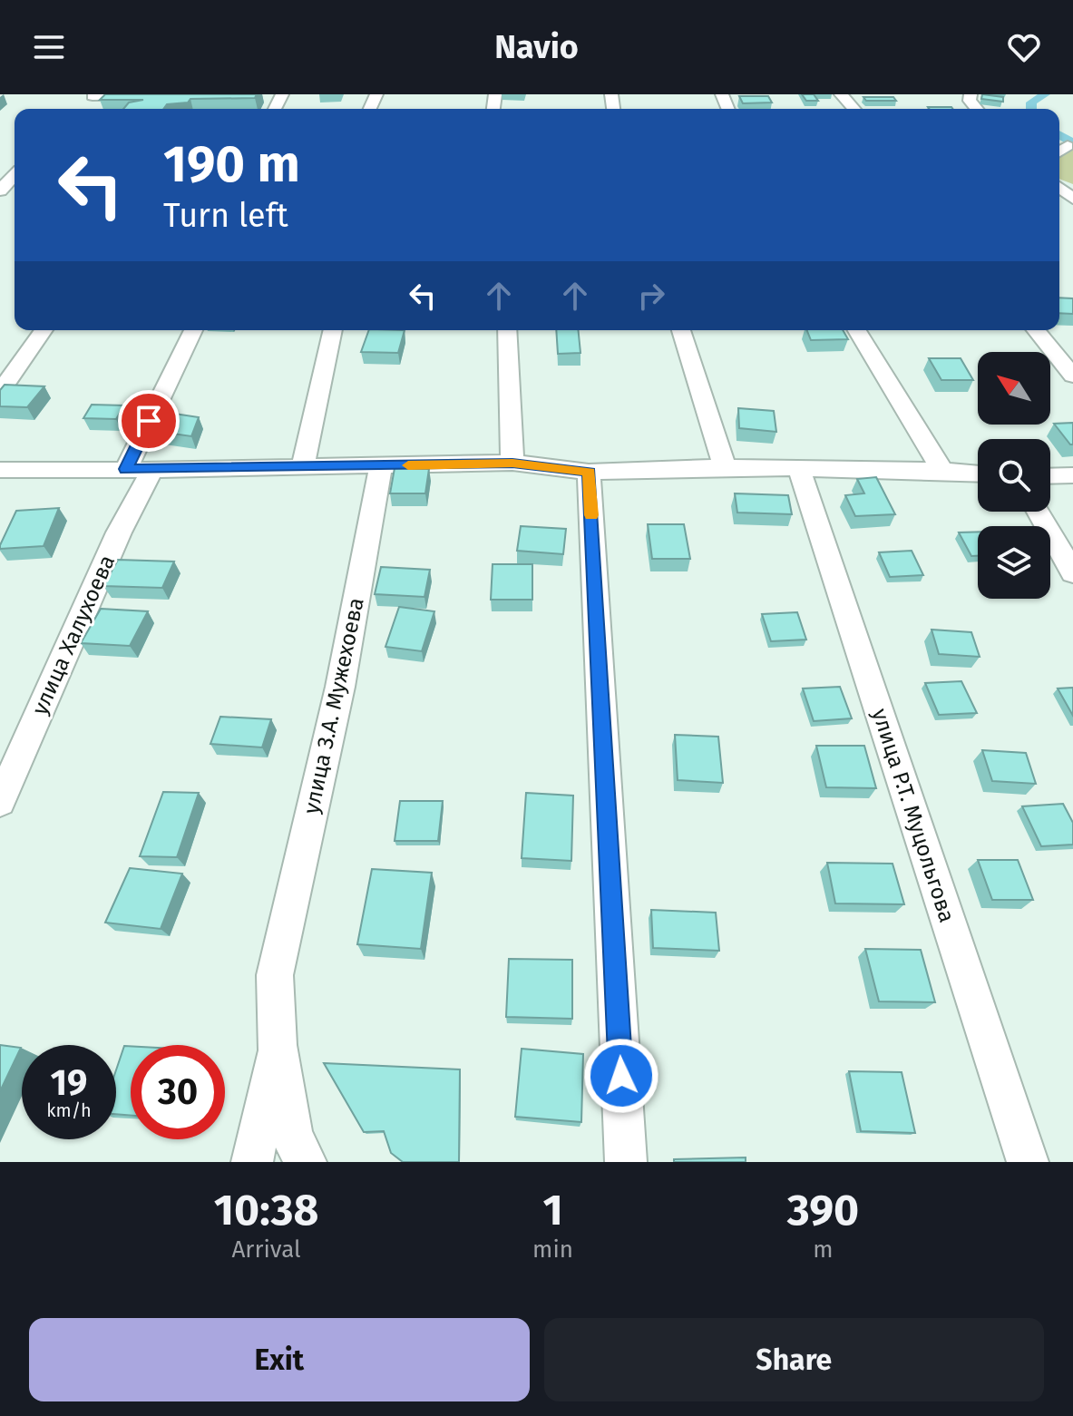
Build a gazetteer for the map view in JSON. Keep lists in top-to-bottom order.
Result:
{
  "streets": {
    "street": ["улица Халухоева", "улица З.А. Мужехоева", "улица Р.Т. Муцольгова"]
  },
  "north": "top left",
  "page": {
    "header": "Navio",
    "turn": ["190 m", "Turn left"],
    "speed": "19 km/h",
    "limit": "30",
    "eta": [
      "10:38",
      "Arrival",
      "1",
      "min",
      "390",
      "m"
    ],
    "buttons": ["Exit", "Share"]
  }
}
